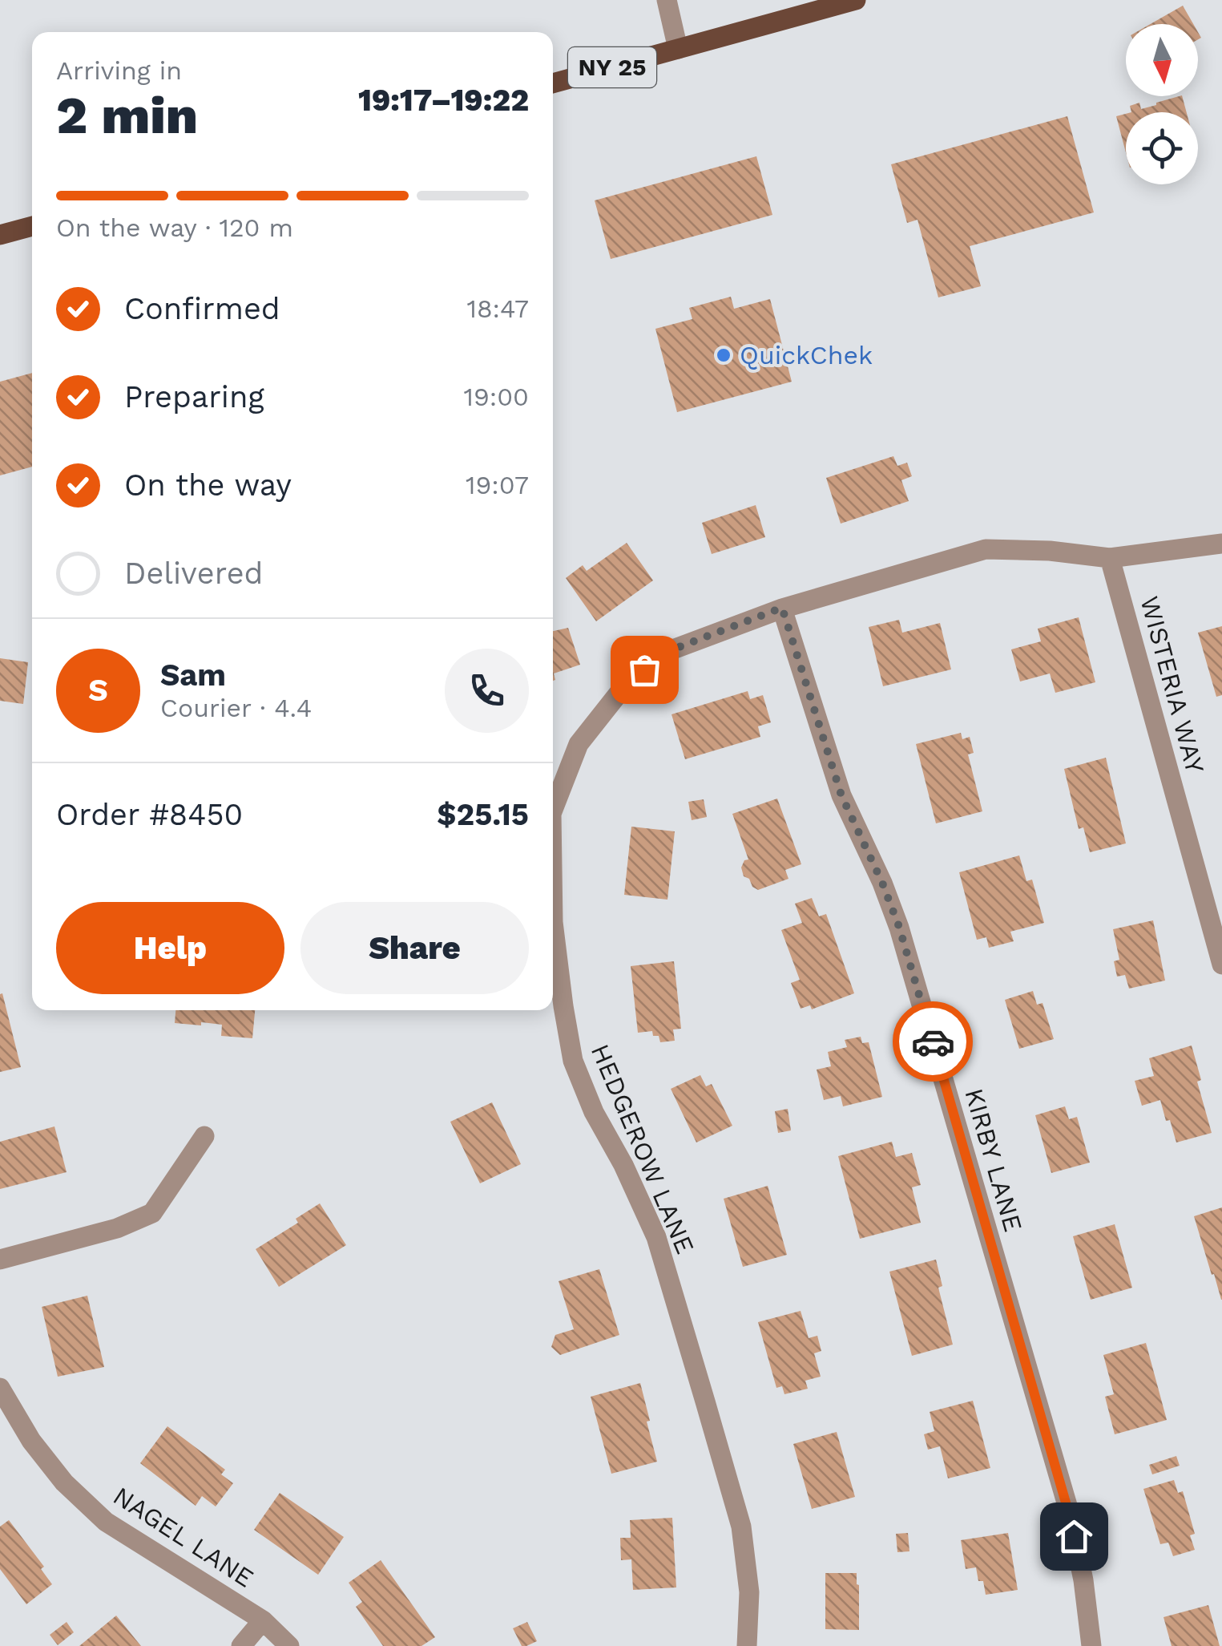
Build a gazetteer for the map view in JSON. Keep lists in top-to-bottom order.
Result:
{
  "streets": {
    "main road": ["NY 25"],
    "street": [
      "WISTERIA WAY",
      "HEDGEROW LANE",
      "KIRBY LANE",
      "NAGEL LANE"
    ]
  },
  "crossings": [
    ["WISTERIA WAY", "HEDGEROW LANE"],
    ["HEDGEROW LANE", "KIRBY LANE"]
  ],
  "places": ["QuickChek"],
  "north": "bottom",
  "page": {
    "heading": ["2 min", "Arriving in", "19:17–19:22"],
    "panel": [
      "Sam",
      "Courier · 4.4",
      "Order #8450",
      "$25.15"
    ],
    "bar": "On the way · 120 m",
    "list": [
      ["Confirmed", "18:47"],
      ["Preparing", "19:00"],
      ["On the way", "19:07"],
      "Delivered"
    ],
    "round": "S",
    "buttons": ["Help", "Share"]
  }
}
